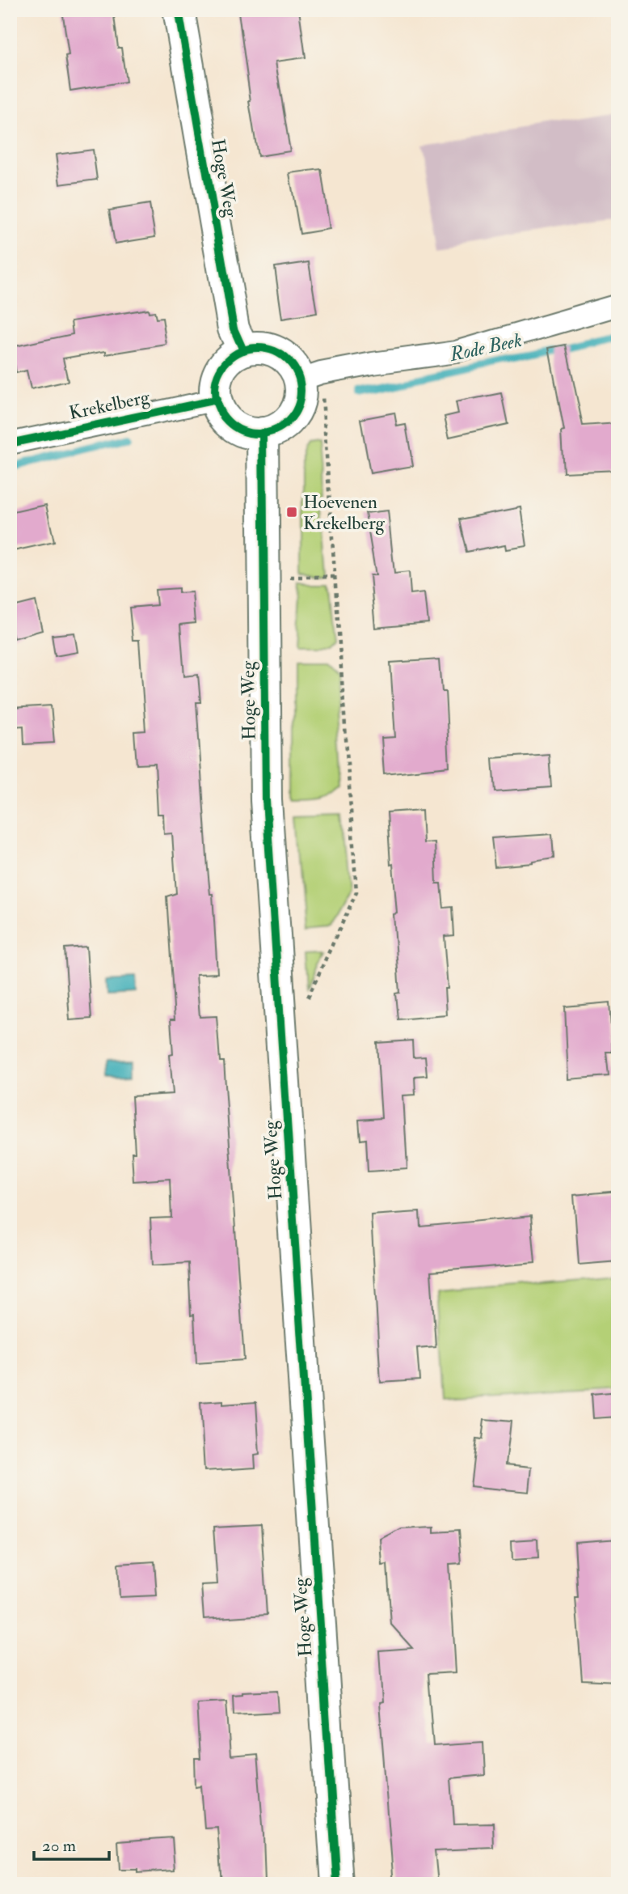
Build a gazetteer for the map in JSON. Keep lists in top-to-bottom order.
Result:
{
  "streets": {
    "street": ["Hoge Weg", "Krekelberg"]
  },
  "crossings": [
    ["Hoge Weg", "Krekelberg"]
  ],
  "water": ["Rode Beek"],
  "places": {
    "transit": ["Hoevenen Krekelberg"]
  },
  "scale_bar": "20 m"
}
